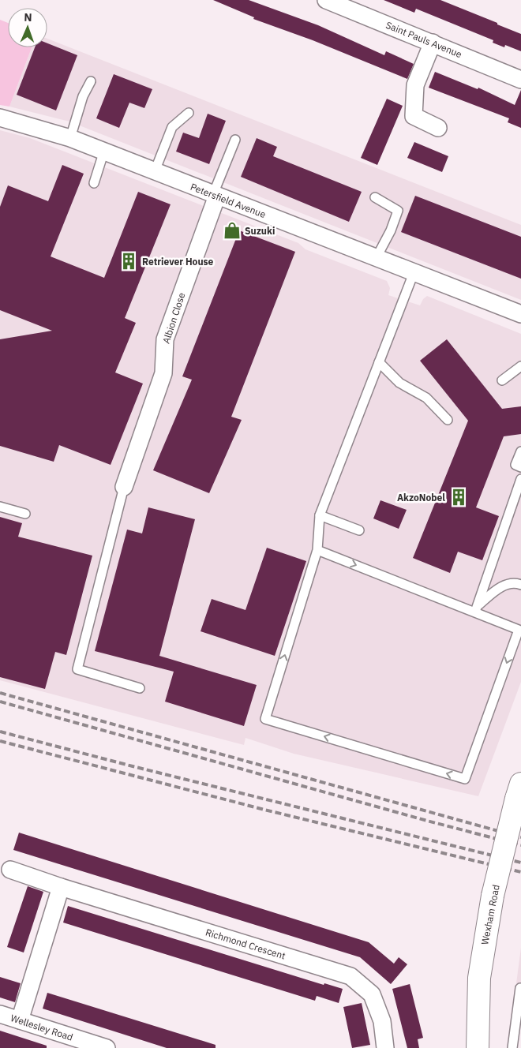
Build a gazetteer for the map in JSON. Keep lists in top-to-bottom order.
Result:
{
  "streets": {
    "street": [
      "Saint Pauls Avenue",
      "Petersfield Avenue",
      "Albion Close",
      "Wexham Road",
      "Richmond Crescent",
      "Wellesley Road"
    ]
  },
  "crossings": [
    ["Petersfield Avenue", "Albion Close"]
  ],
  "places": {
    "shop": ["Suzuki"],
    "building": ["Retriever House", "AkzoNobel"]
  },
  "north": "top"
}
